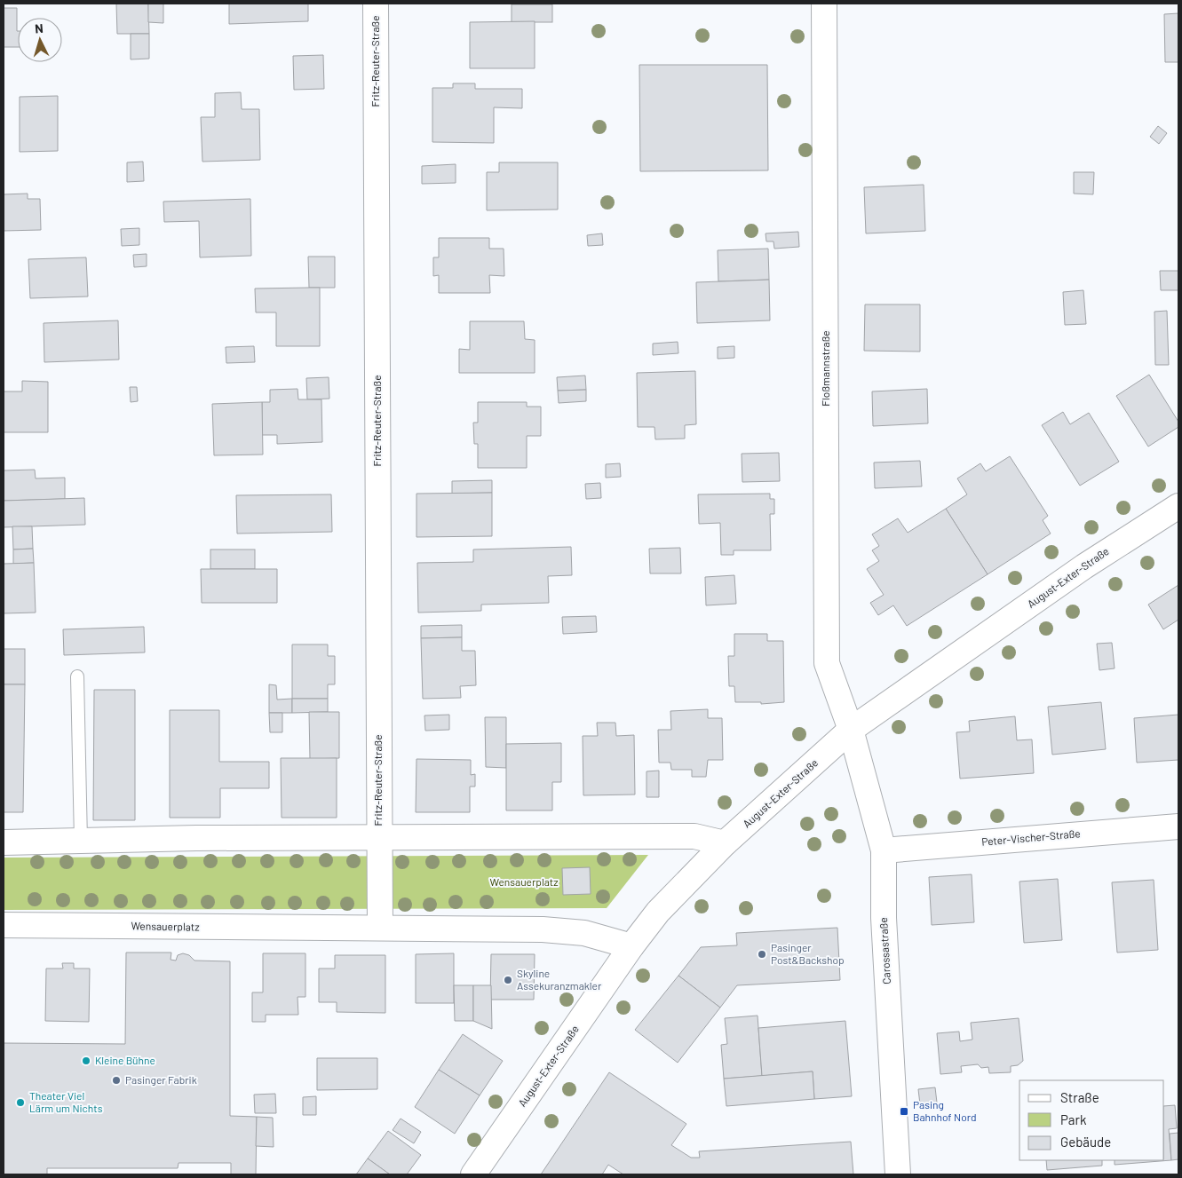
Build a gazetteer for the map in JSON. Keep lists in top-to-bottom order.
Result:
{
  "streets": {
    "street": [
      "Fritz-Reuter-Straße",
      "Floßmannstraße",
      "August-Exter-Straße",
      "Peter-Vischer-Straße",
      "Wensauerplatz",
      "Carossastraße"
    ]
  },
  "crossings": [
    ["Floßmannstraße", "August-Exter-Straße"],
    ["Floßmannstraße", "Carossastraße"],
    ["August-Exter-Straße", "Wensauerplatz"],
    ["August-Exter-Straße", "Carossastraße"],
    ["Peter-Vischer-Straße", "Carossastraße"]
  ],
  "parks": ["Wensauerplatz"],
  "places": {
    "other": [
      "Pasinger Post&Backshop",
      "Skyline Assekuranzmakler",
      "Kleine Bühne",
      "Pasinger Fabrik",
      "Theater Viel Lärm um Nichts"
    ],
    "transit": ["Pasing Bahnhof Nord"]
  },
  "legend": ["Straße", "Park", "Gebäude"],
  "north": "top"
}
